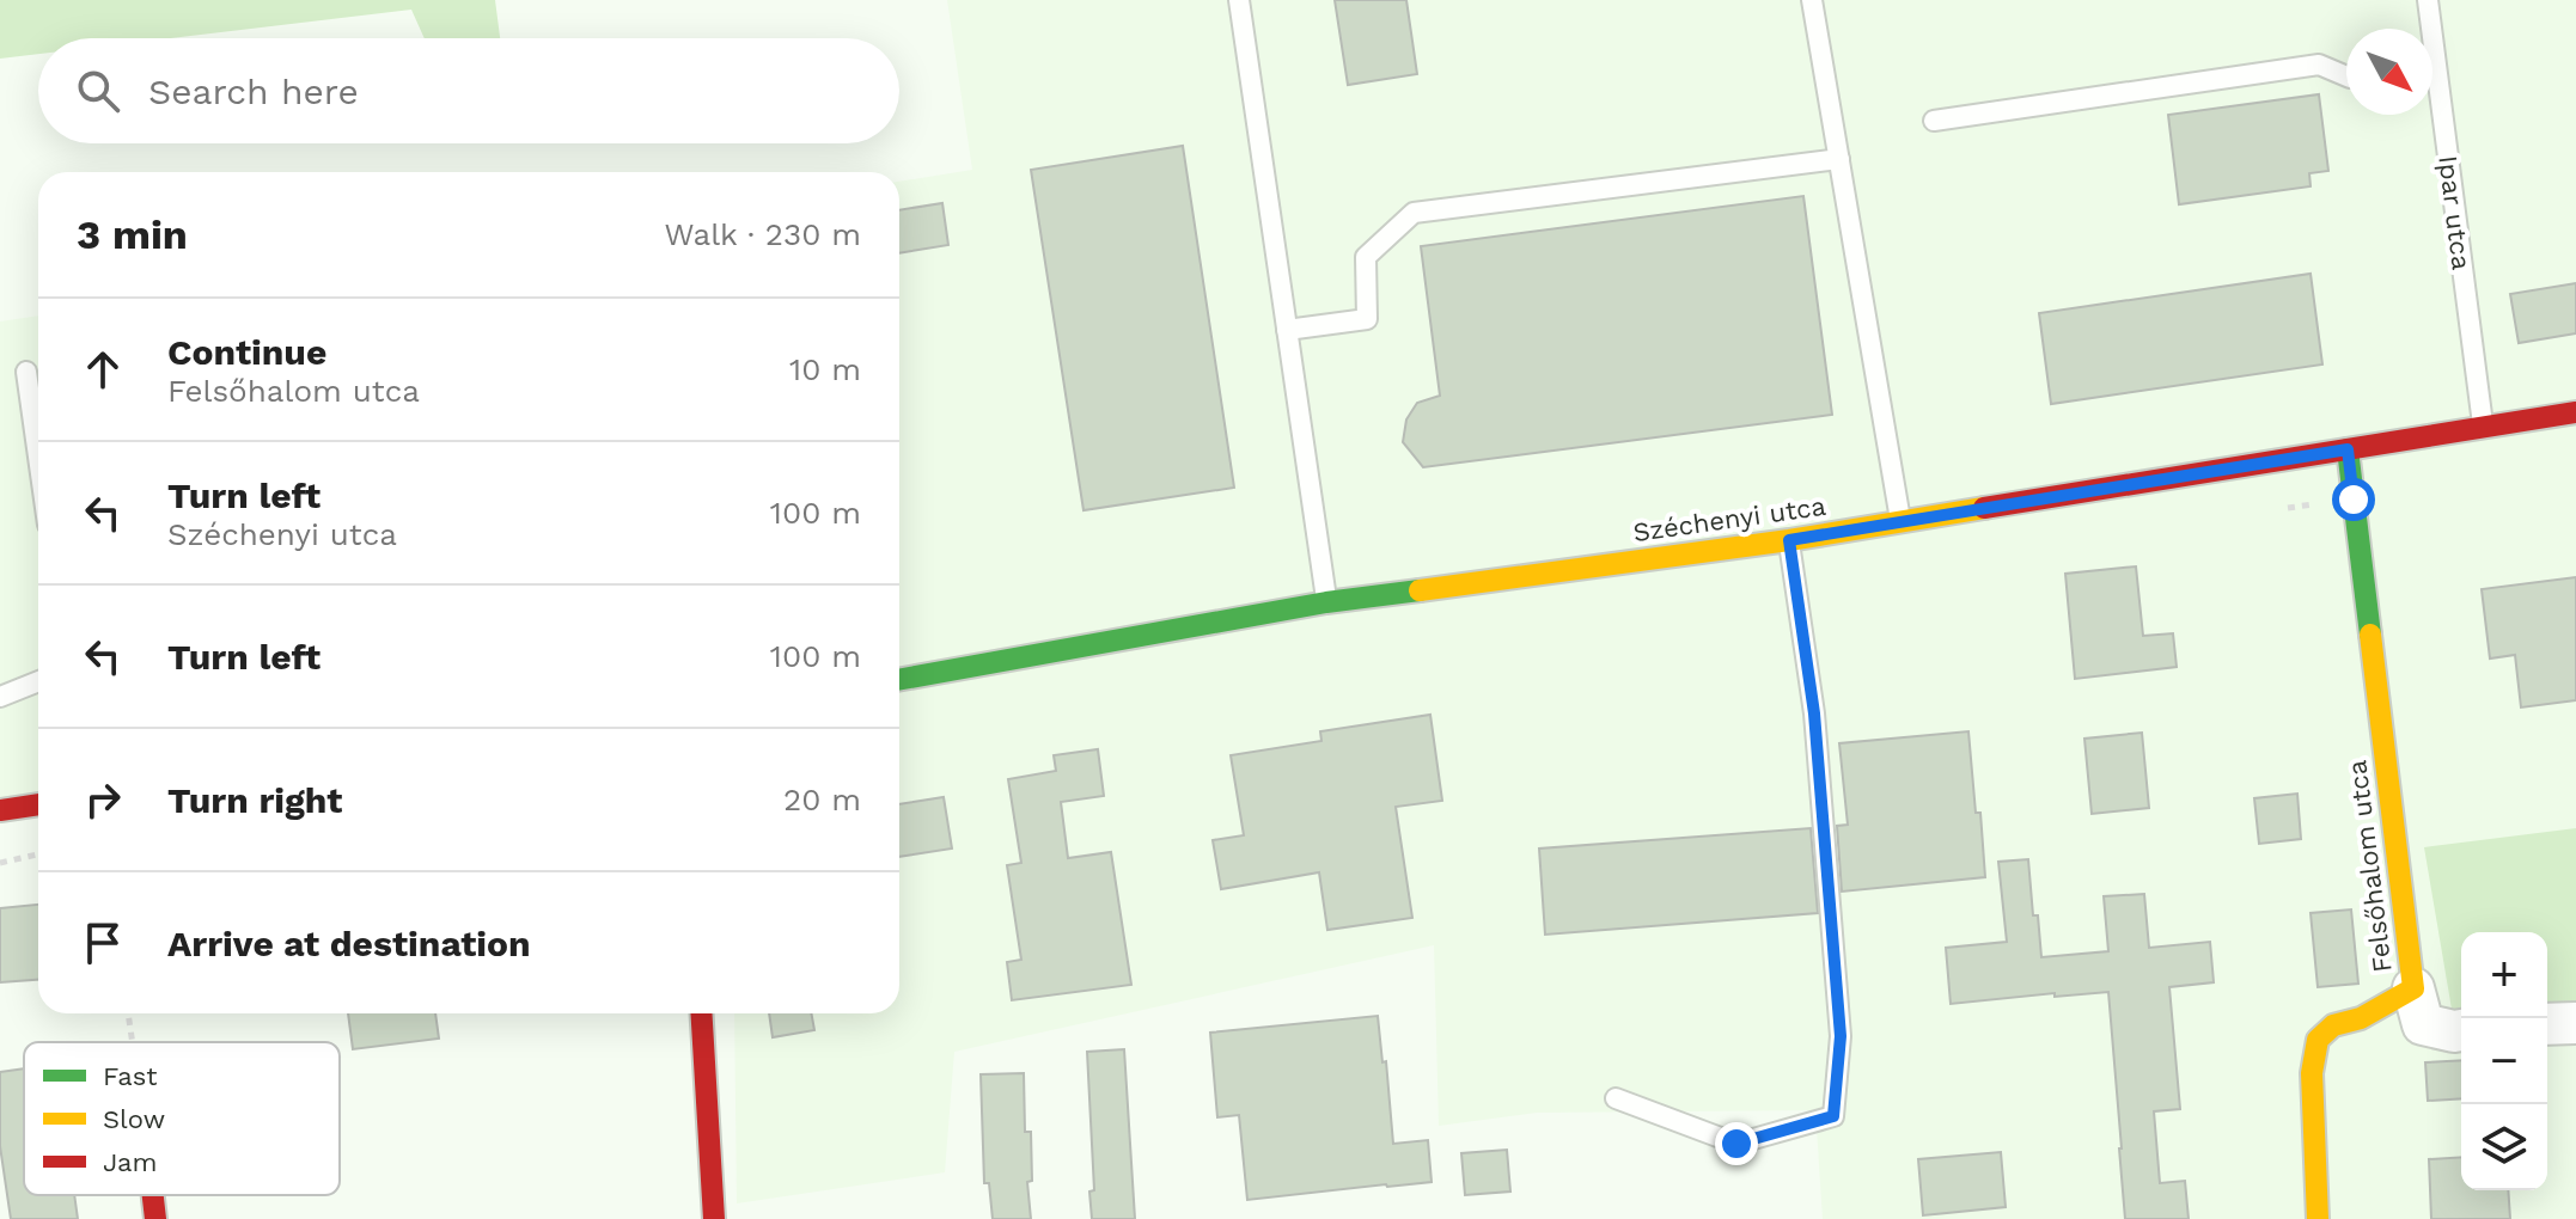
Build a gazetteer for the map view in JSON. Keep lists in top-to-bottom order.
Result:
{
  "streets": {
    "street": ["Széchenyi utca", "Felsőhalom utca"],
    "lane": ["Ipar utca"]
  },
  "crossings": [
    ["Ipar utca", "Széchenyi utca"],
    ["Széchenyi utca", "Felsőhalom utca"]
  ],
  "legend": ["Fast", "Slow", "Jam"],
  "north": "bottom right",
  "page": {
    "search": "Search here",
    "heading": ["3 min", "Walk · 230 m"],
    "list": [
      ["Continue", "Felsőhalom utca", "10 m"],
      ["Turn left", "Széchenyi utca", "100 m"],
      ["Turn left", "100 m"],
      ["Turn right", "20 m"],
      "Arrive at destination"
    ],
    "map_buttons": ["+", "−"]
  }
}
